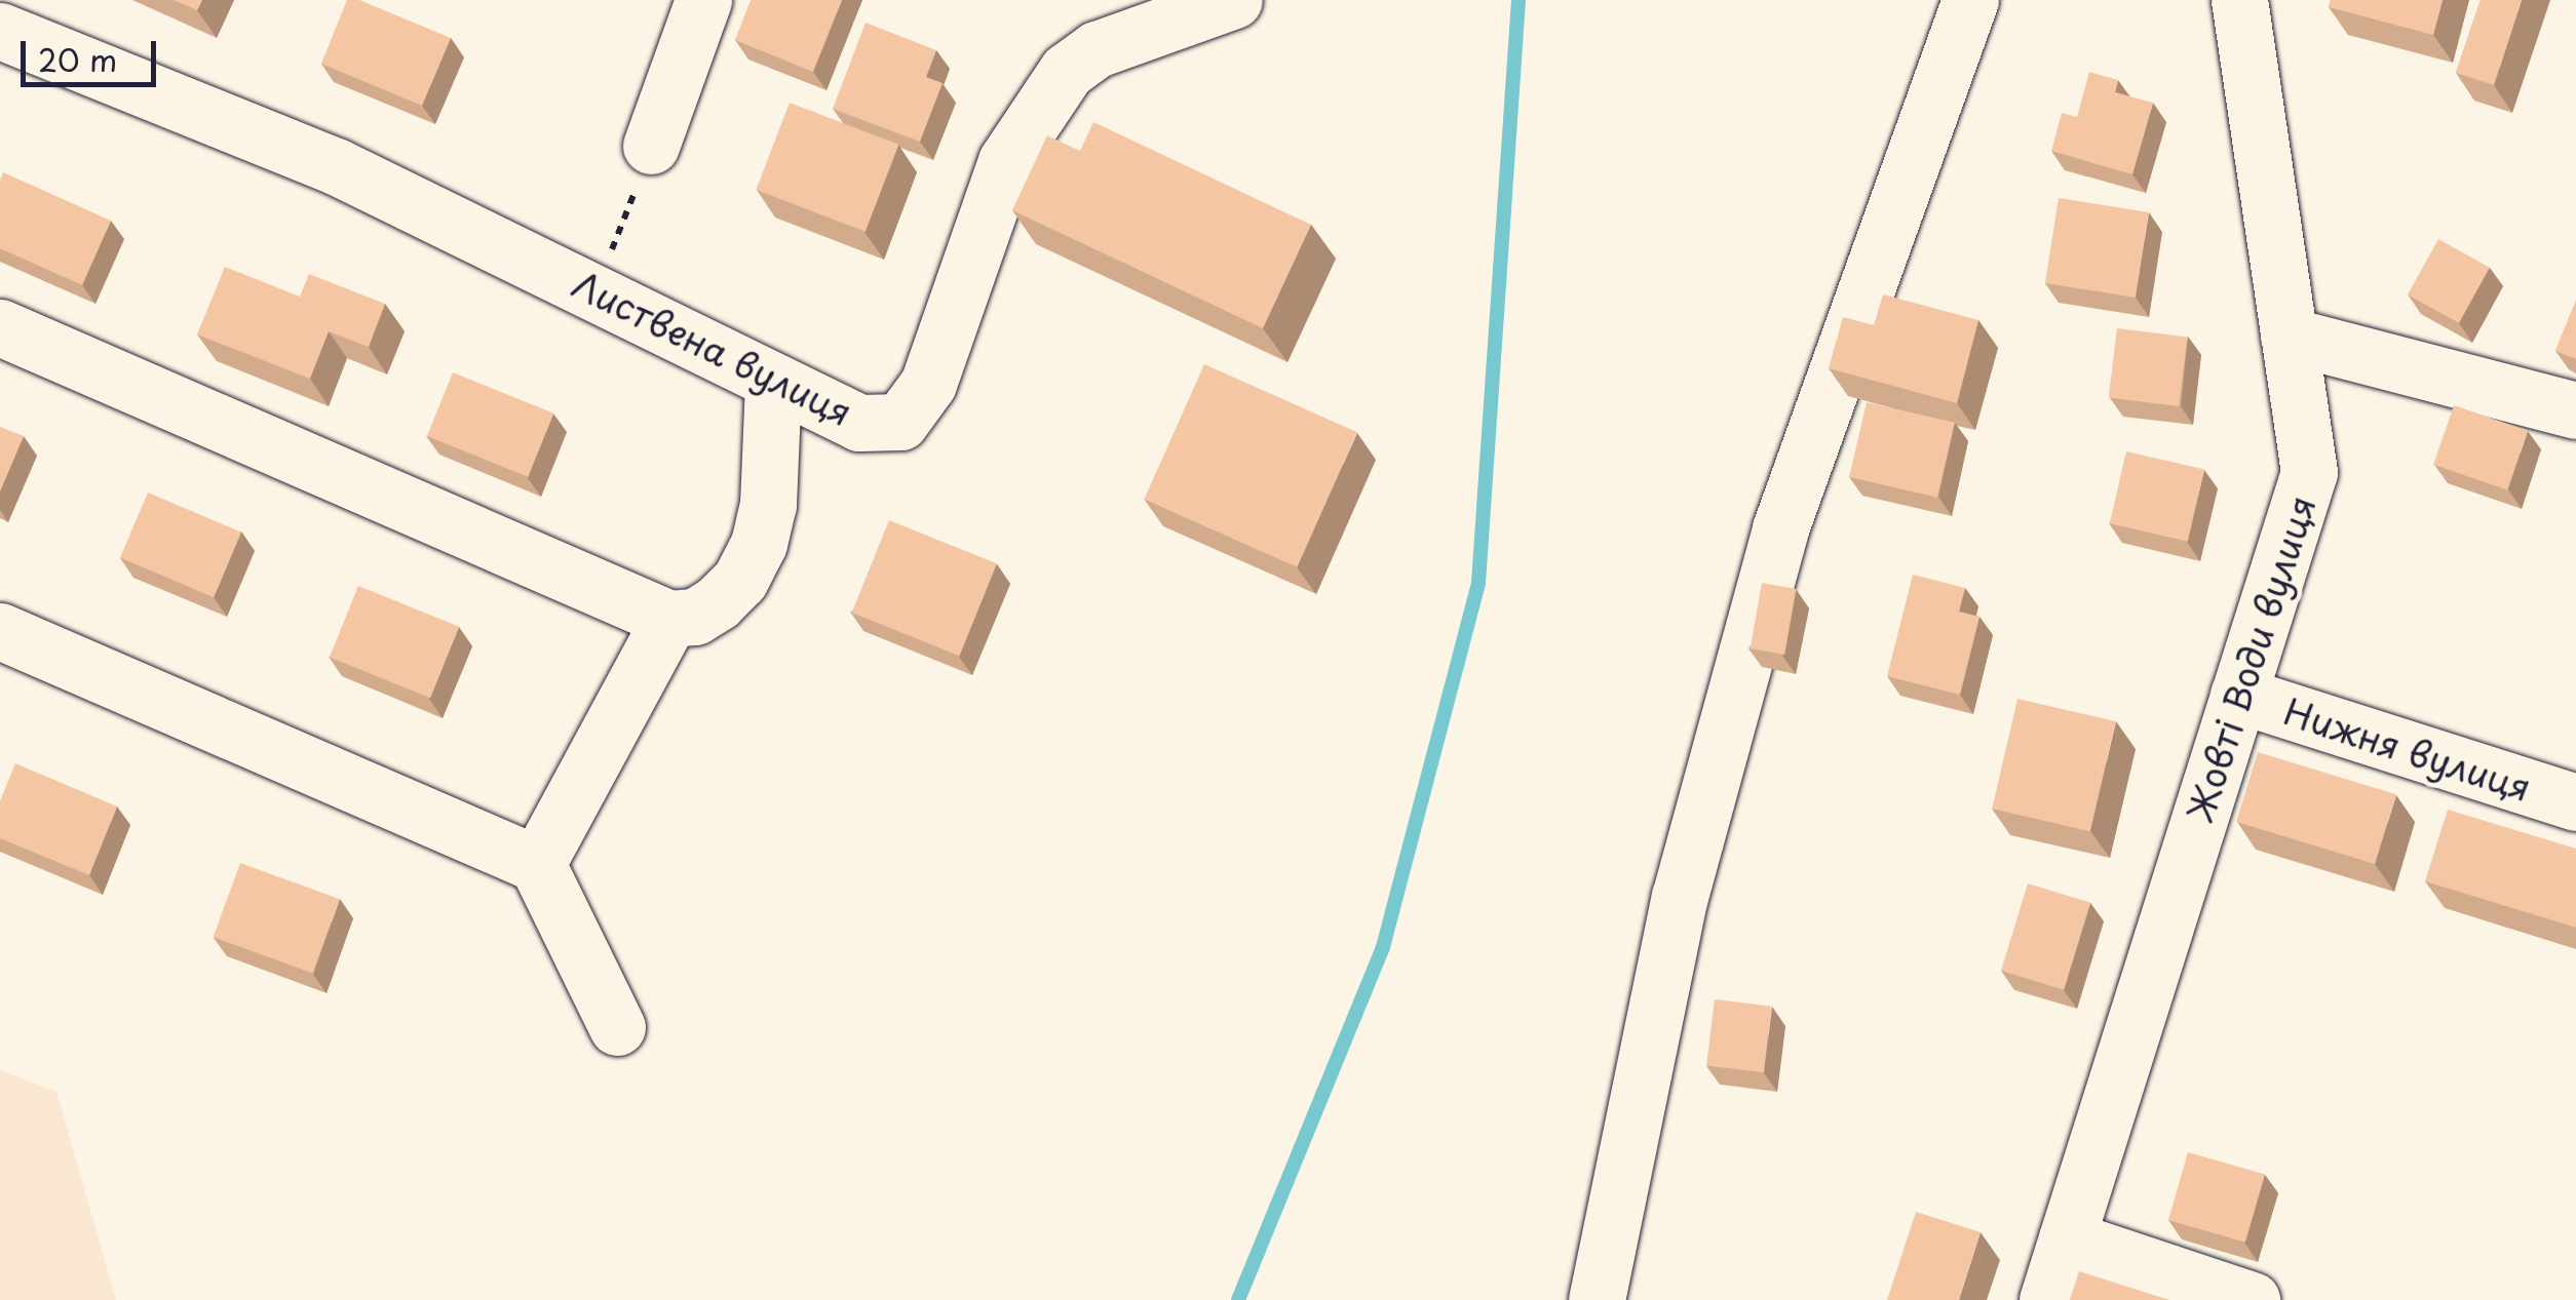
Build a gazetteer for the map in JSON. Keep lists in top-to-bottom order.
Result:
{
  "streets": {
    "street": ["Листвена вулиця", "Жовті Води вулиця", "Нижня вулиця"]
  },
  "crossings": [
    ["Жовті Води вулиця", "Нижня вулиця"]
  ],
  "scale_bar": "20 m"
}
